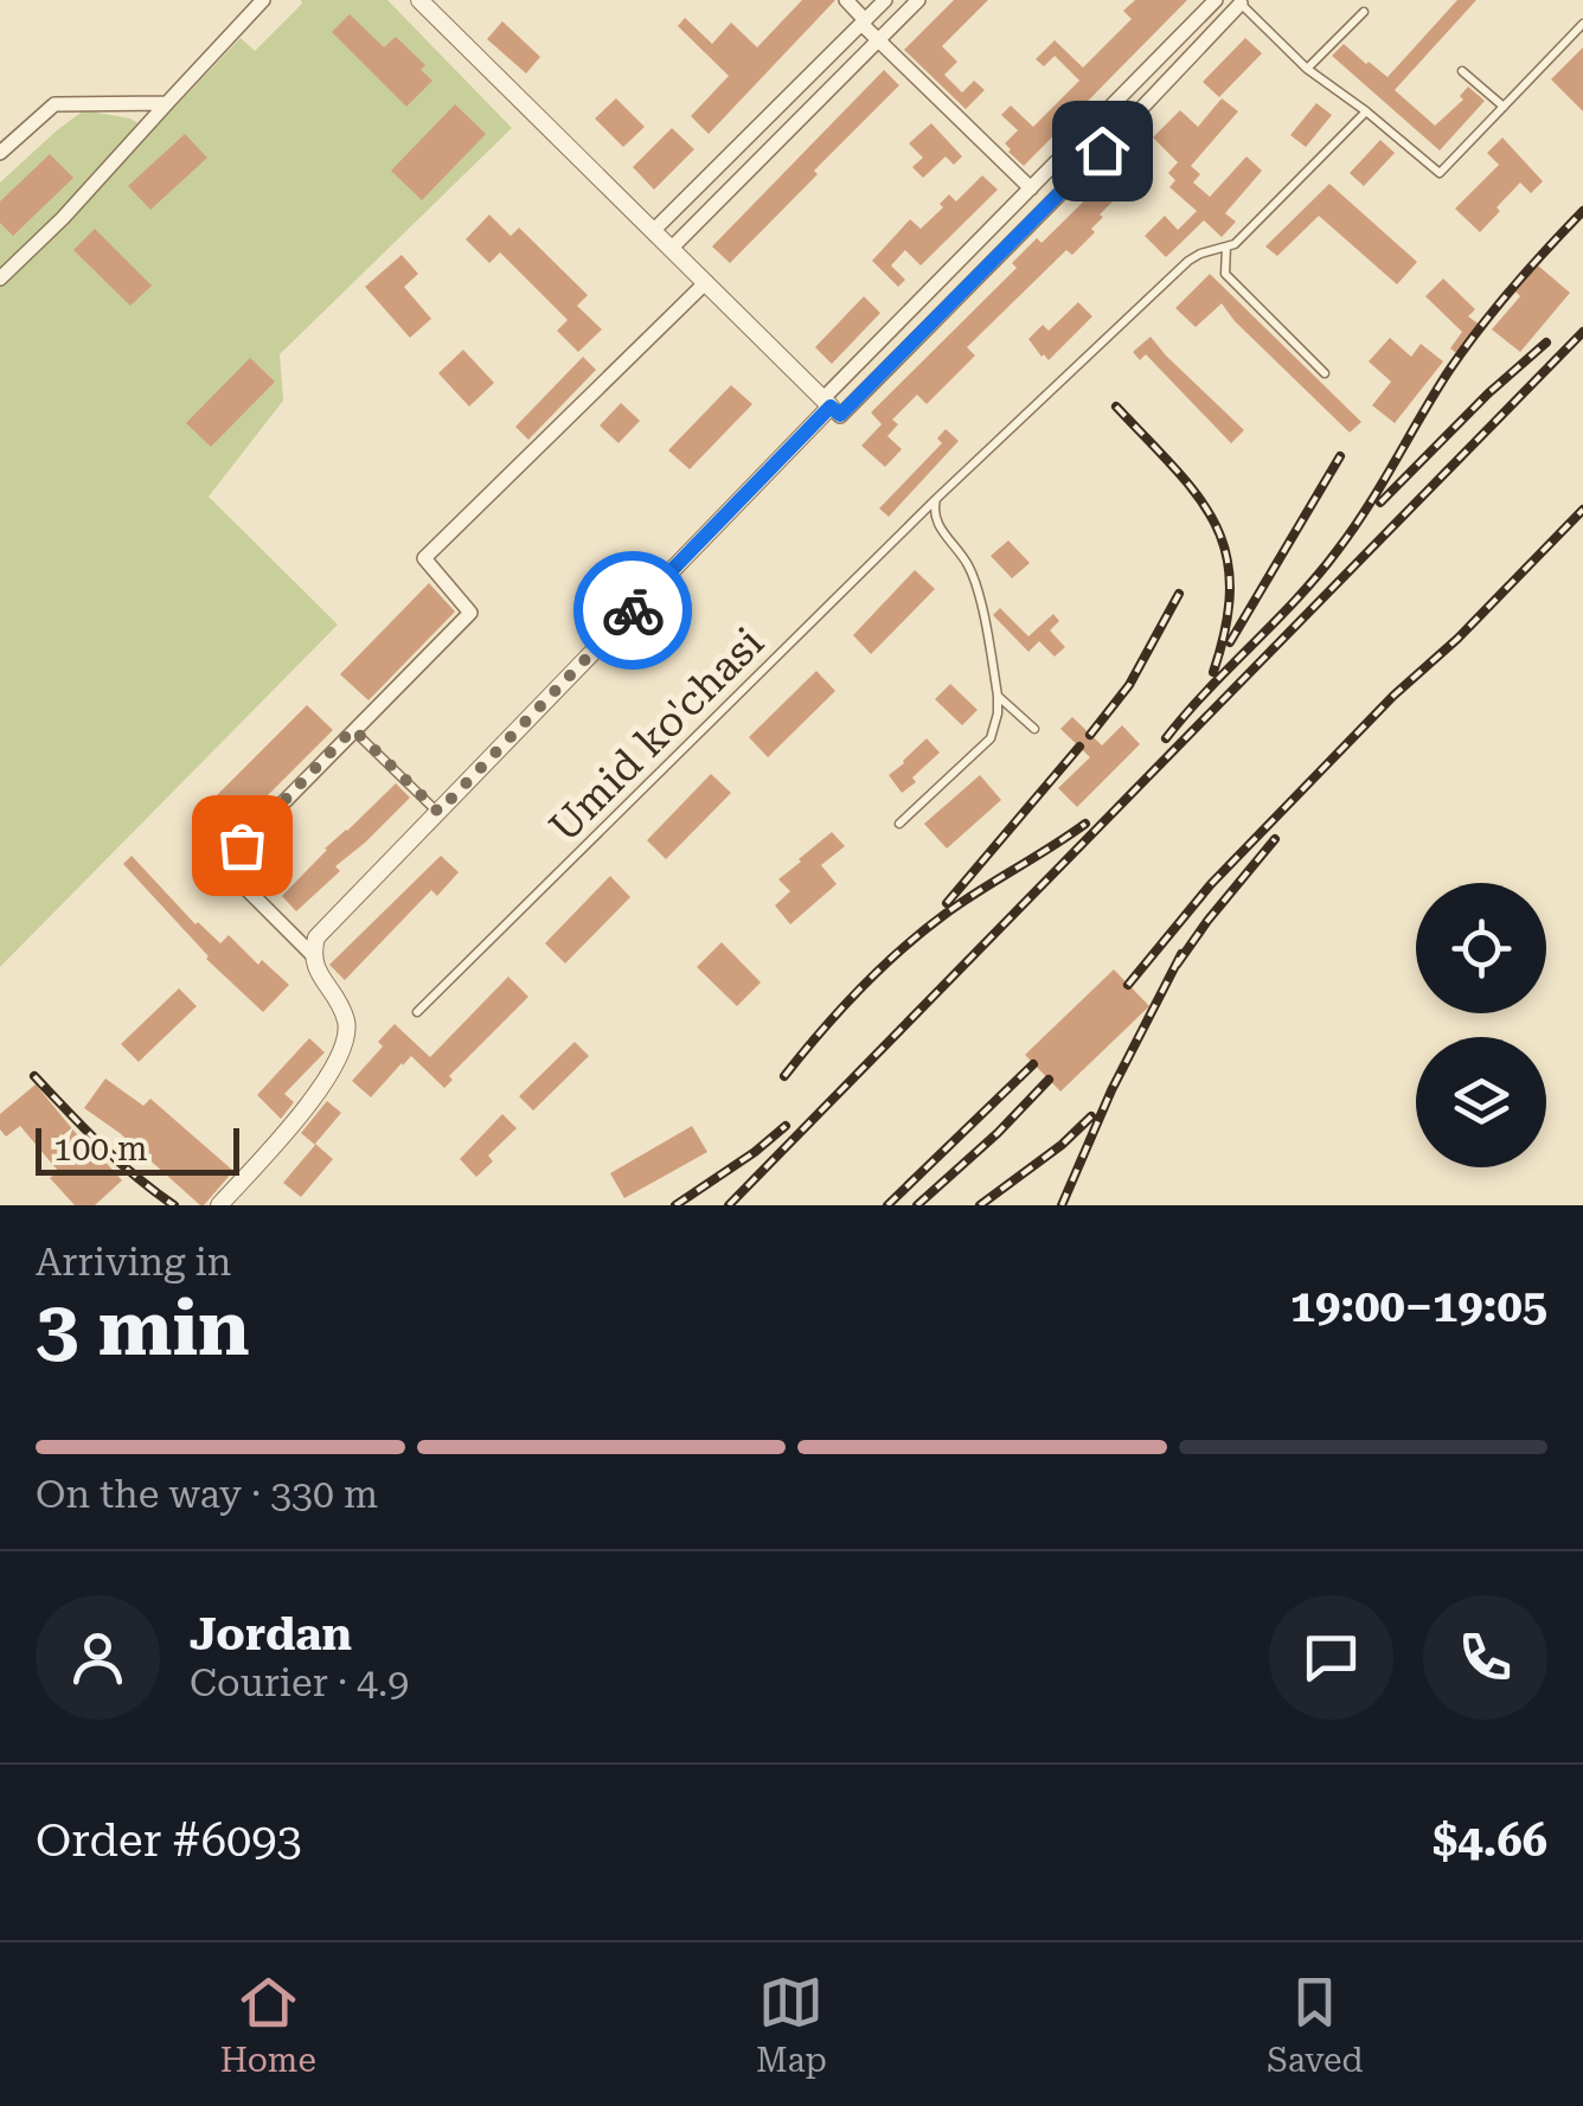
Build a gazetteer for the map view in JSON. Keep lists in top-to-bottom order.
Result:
{
  "streets": {
    "lane": ["Umid ko'chasi"]
  },
  "scale_bar": "100 m",
  "page": {
    "scale": "100 m",
    "heading": ["3 min", "Arriving in", "19:00–19:05"],
    "panel": [
      "Jordan",
      "Courier · 4.9",
      "Order #6093",
      "$4.66"
    ],
    "bar": "On the way · 330 m",
    "tabs": ["Home", "Map", "Saved"]
  }
}
